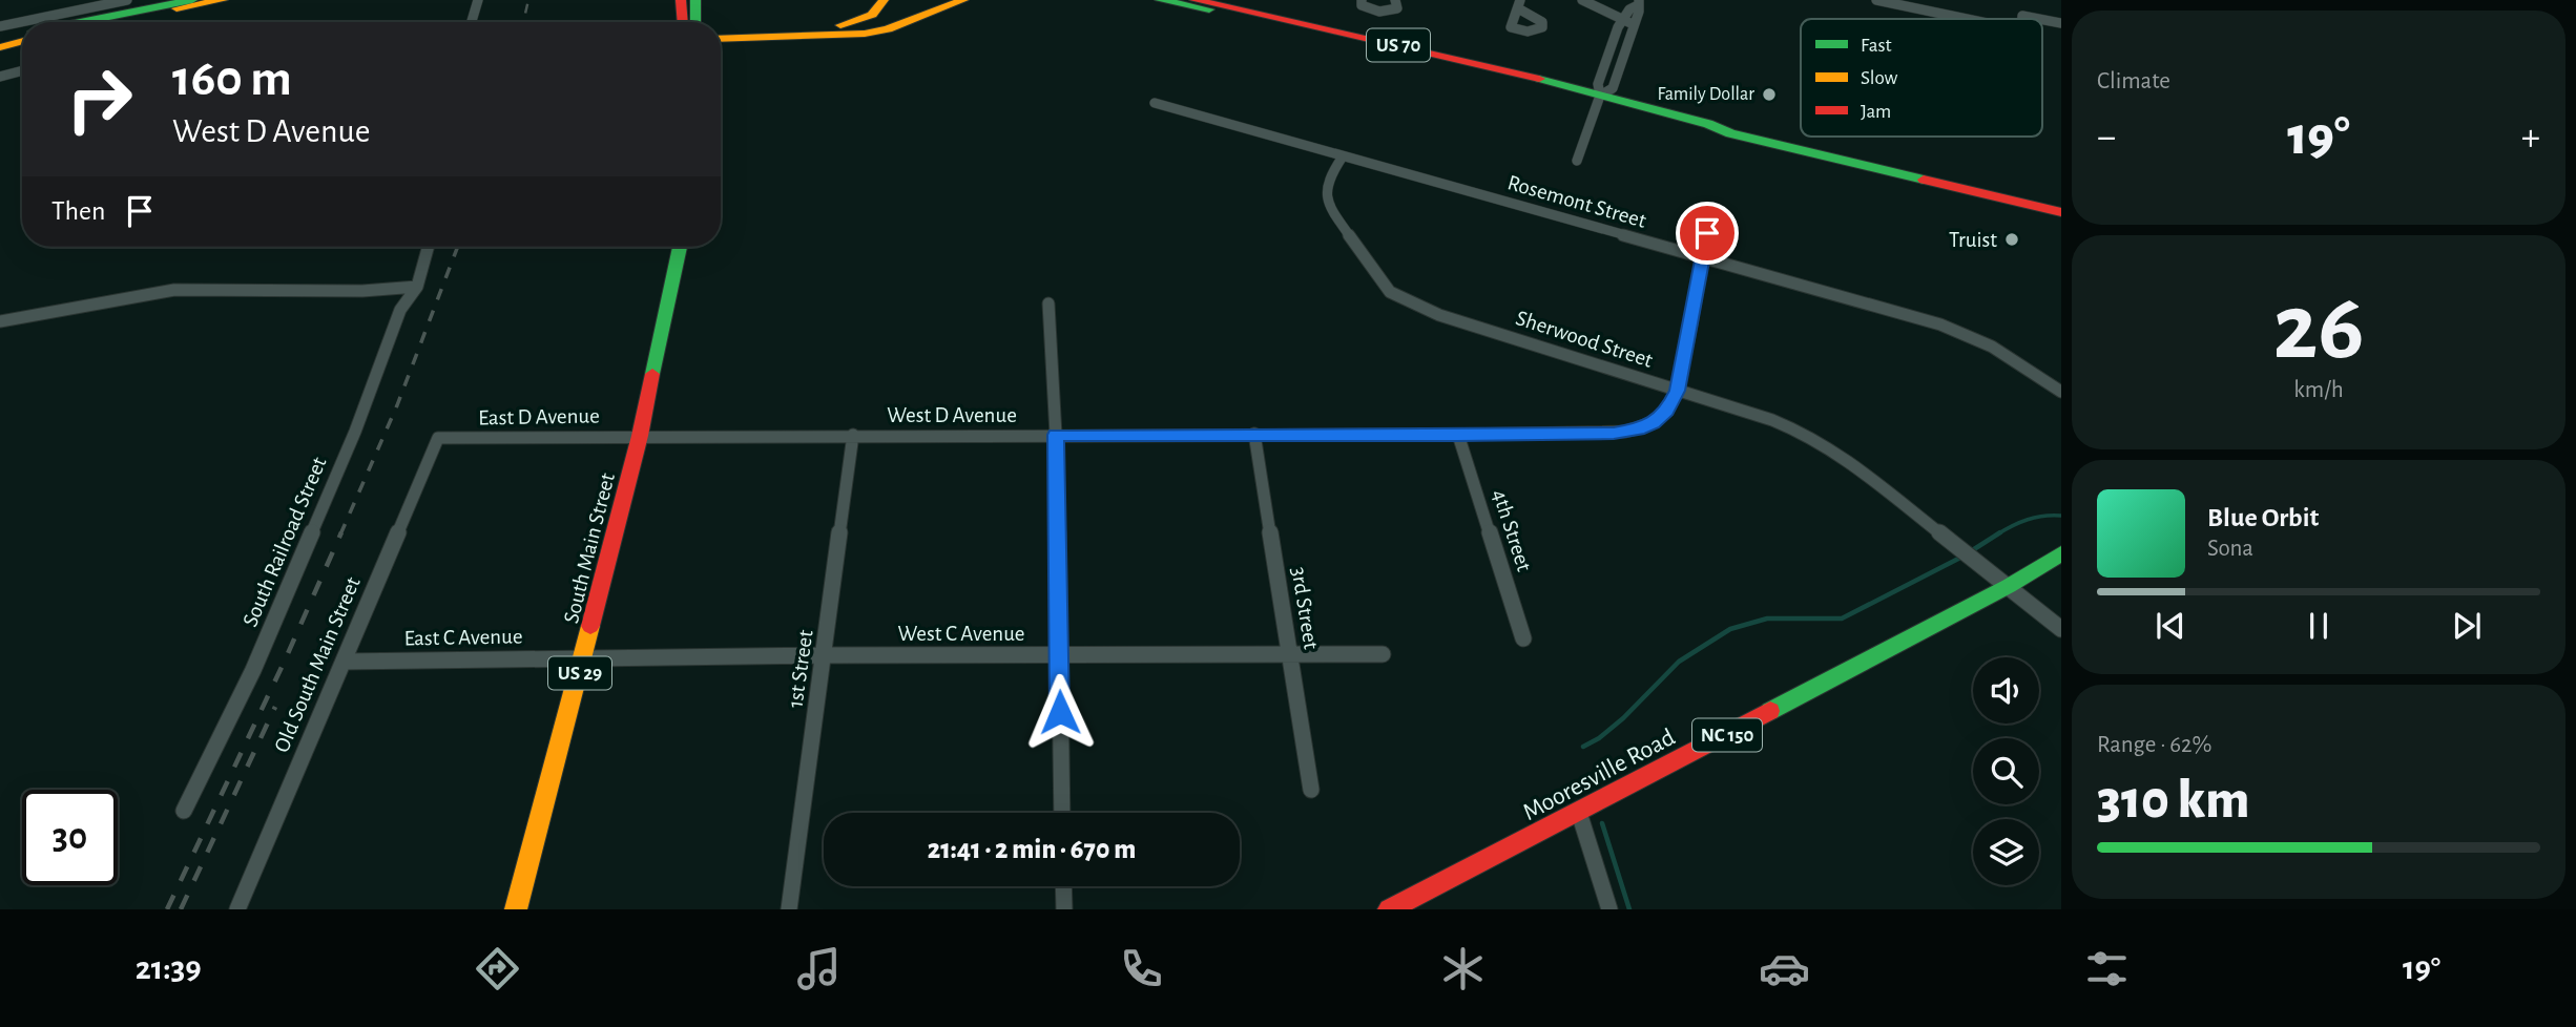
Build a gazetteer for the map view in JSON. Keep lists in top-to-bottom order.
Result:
{
  "streets": {
    "main road": [
      "US 70",
      "South Main Street",
      "US 29",
      "NC 150",
      "Mooresville Road"
    ],
    "street": [
      "Rosemont Street",
      "Sherwood Street",
      "West D Avenue",
      "East D Avenue",
      "4th Street",
      "South Railroad Street",
      "3rd Street",
      "West C Avenue",
      "East C Avenue",
      "Old South Main Street",
      "1st Street"
    ]
  },
  "crossings": [
    ["Rosemont Street", "Sherwood Street"],
    ["Rosemont Street", "West D Avenue"],
    ["Sherwood Street", "West D Avenue"],
    ["Sherwood Street", "Mooresville Road"],
    ["West D Avenue", "East D Avenue"],
    ["West D Avenue", "4th Street"],
    ["West D Avenue", "South Main Street"],
    ["West D Avenue", "3rd Street"],
    ["West D Avenue", "1st Street"],
    ["East D Avenue", "South Main Street"],
    ["East D Avenue", "Old South Main Street"],
    ["South Main Street", "West C Avenue"],
    ["South Main Street", "East C Avenue"],
    ["3rd Street", "West C Avenue"],
    ["West C Avenue", "East C Avenue"],
    ["West C Avenue", "1st Street"],
    ["East C Avenue", "Old South Main Street"]
  ],
  "places": ["Family Dollar", "Truist"],
  "legend": ["Fast", "Slow", "Jam"],
  "page": {
    "tile": [
      "Climate",
      ["26", "km/h"],
      ["Range · 62%", "310 km"]
    ],
    "turn": ["160 m", "West D Avenue"],
    "heat": ["−", "19°", "+"],
    "then": "Then",
    "song": ["Blue Orbit", "Sona"],
    "limit": "30",
    "trip": "21:41 · 2 min · 670 m",
    "tabs": ["21:39", "19°"]
  }
}
